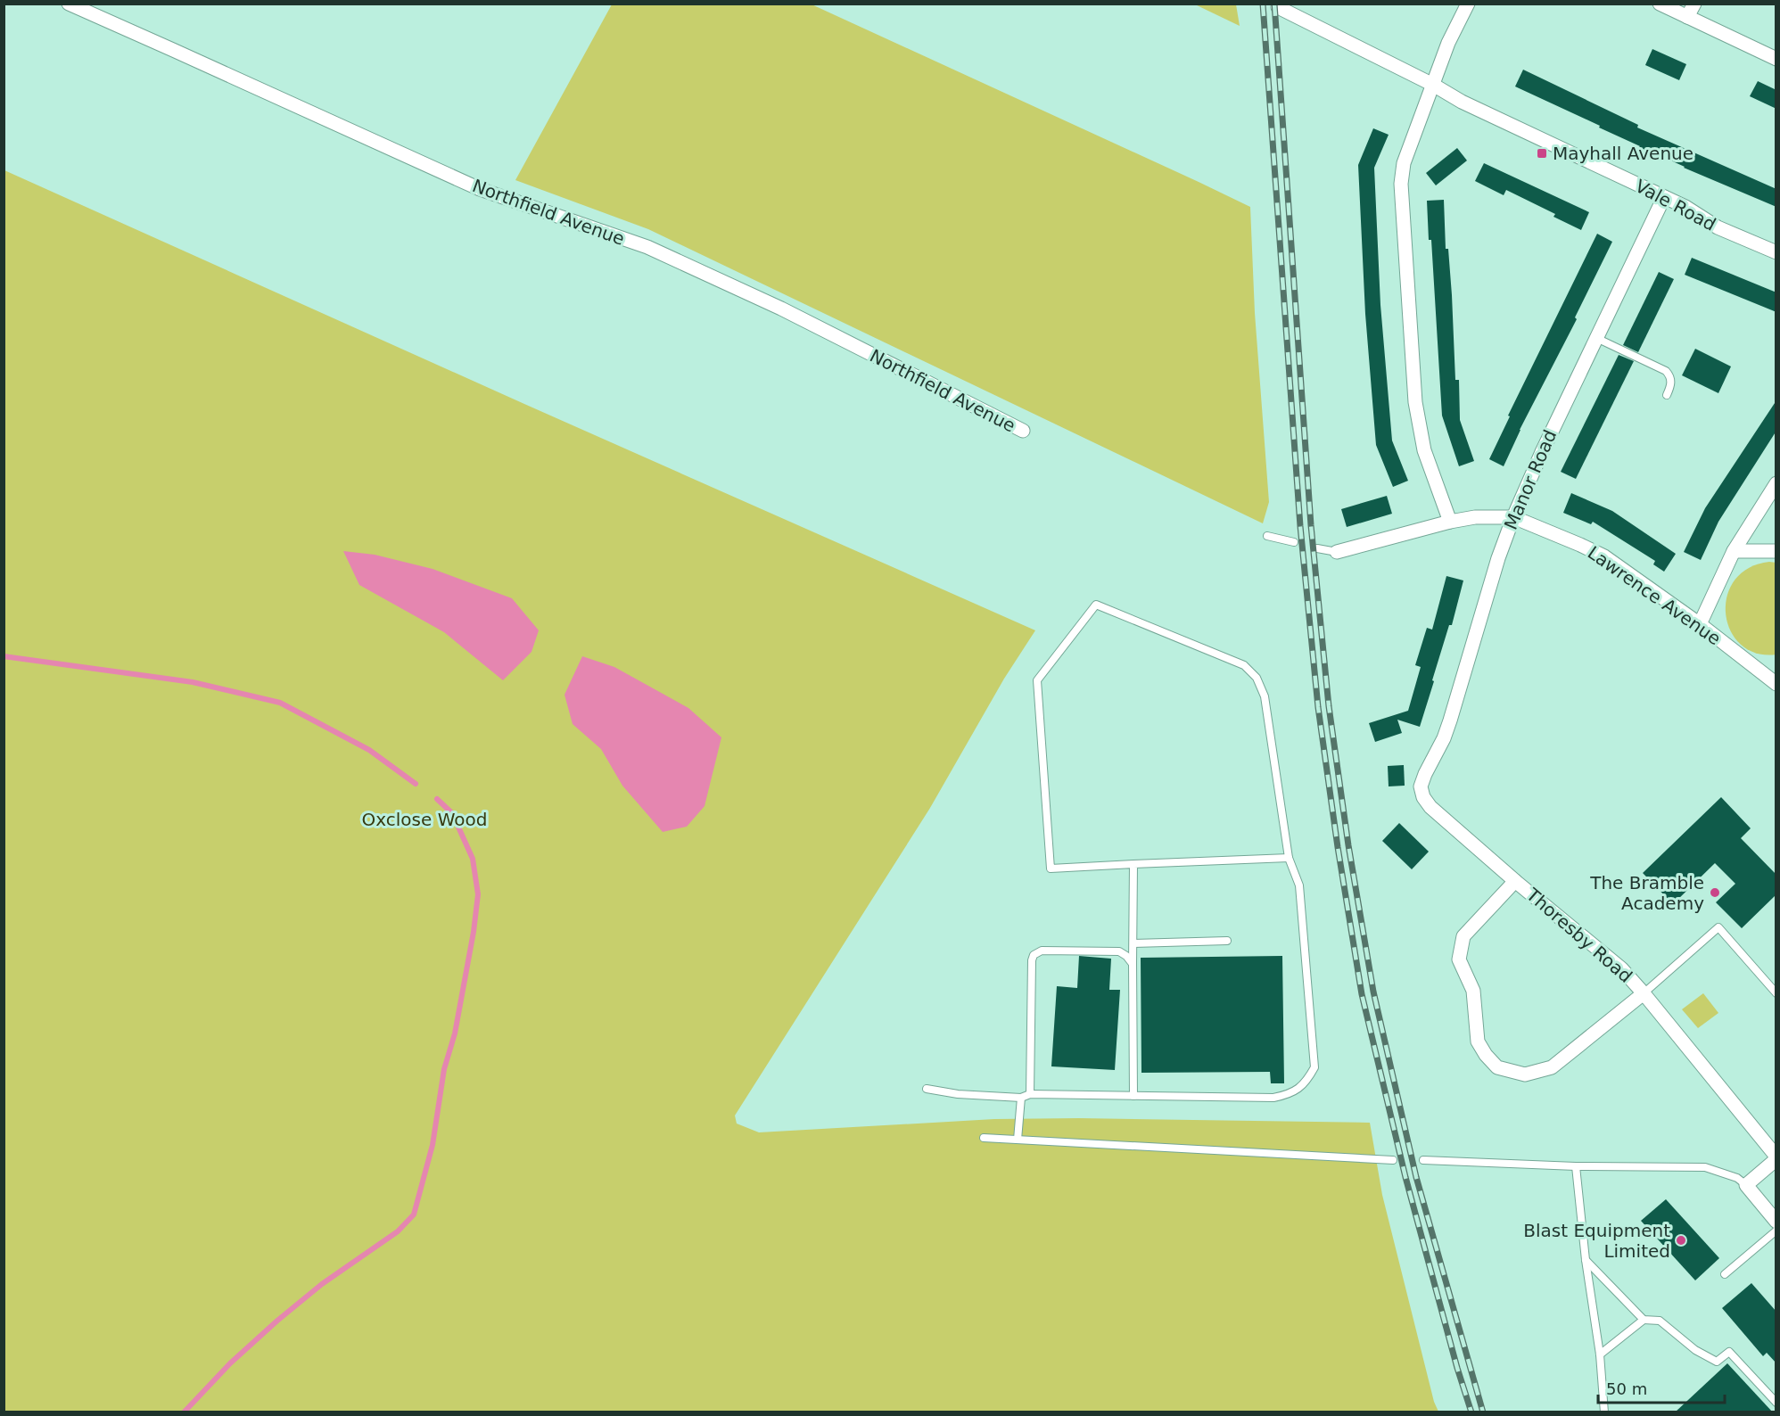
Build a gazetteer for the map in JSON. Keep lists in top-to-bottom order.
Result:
{
  "streets": {
    "street": [
      "Vale Road",
      "Northfield Avenue",
      "Manor Road",
      "Lawrence Avenue",
      "Thoresby Road"
    ]
  },
  "crossings": [
    ["Vale Road", "Manor Road"],
    ["Manor Road", "Lawrence Avenue"],
    ["Manor Road", "Thoresby Road"]
  ],
  "parks": ["Oxclose Wood"],
  "places": {
    "transit": ["Mayhall Avenue"],
    "other": ["The Bramble Academy", "Blast Equipment Limited"]
  },
  "scale_bar": "50 m"
}
